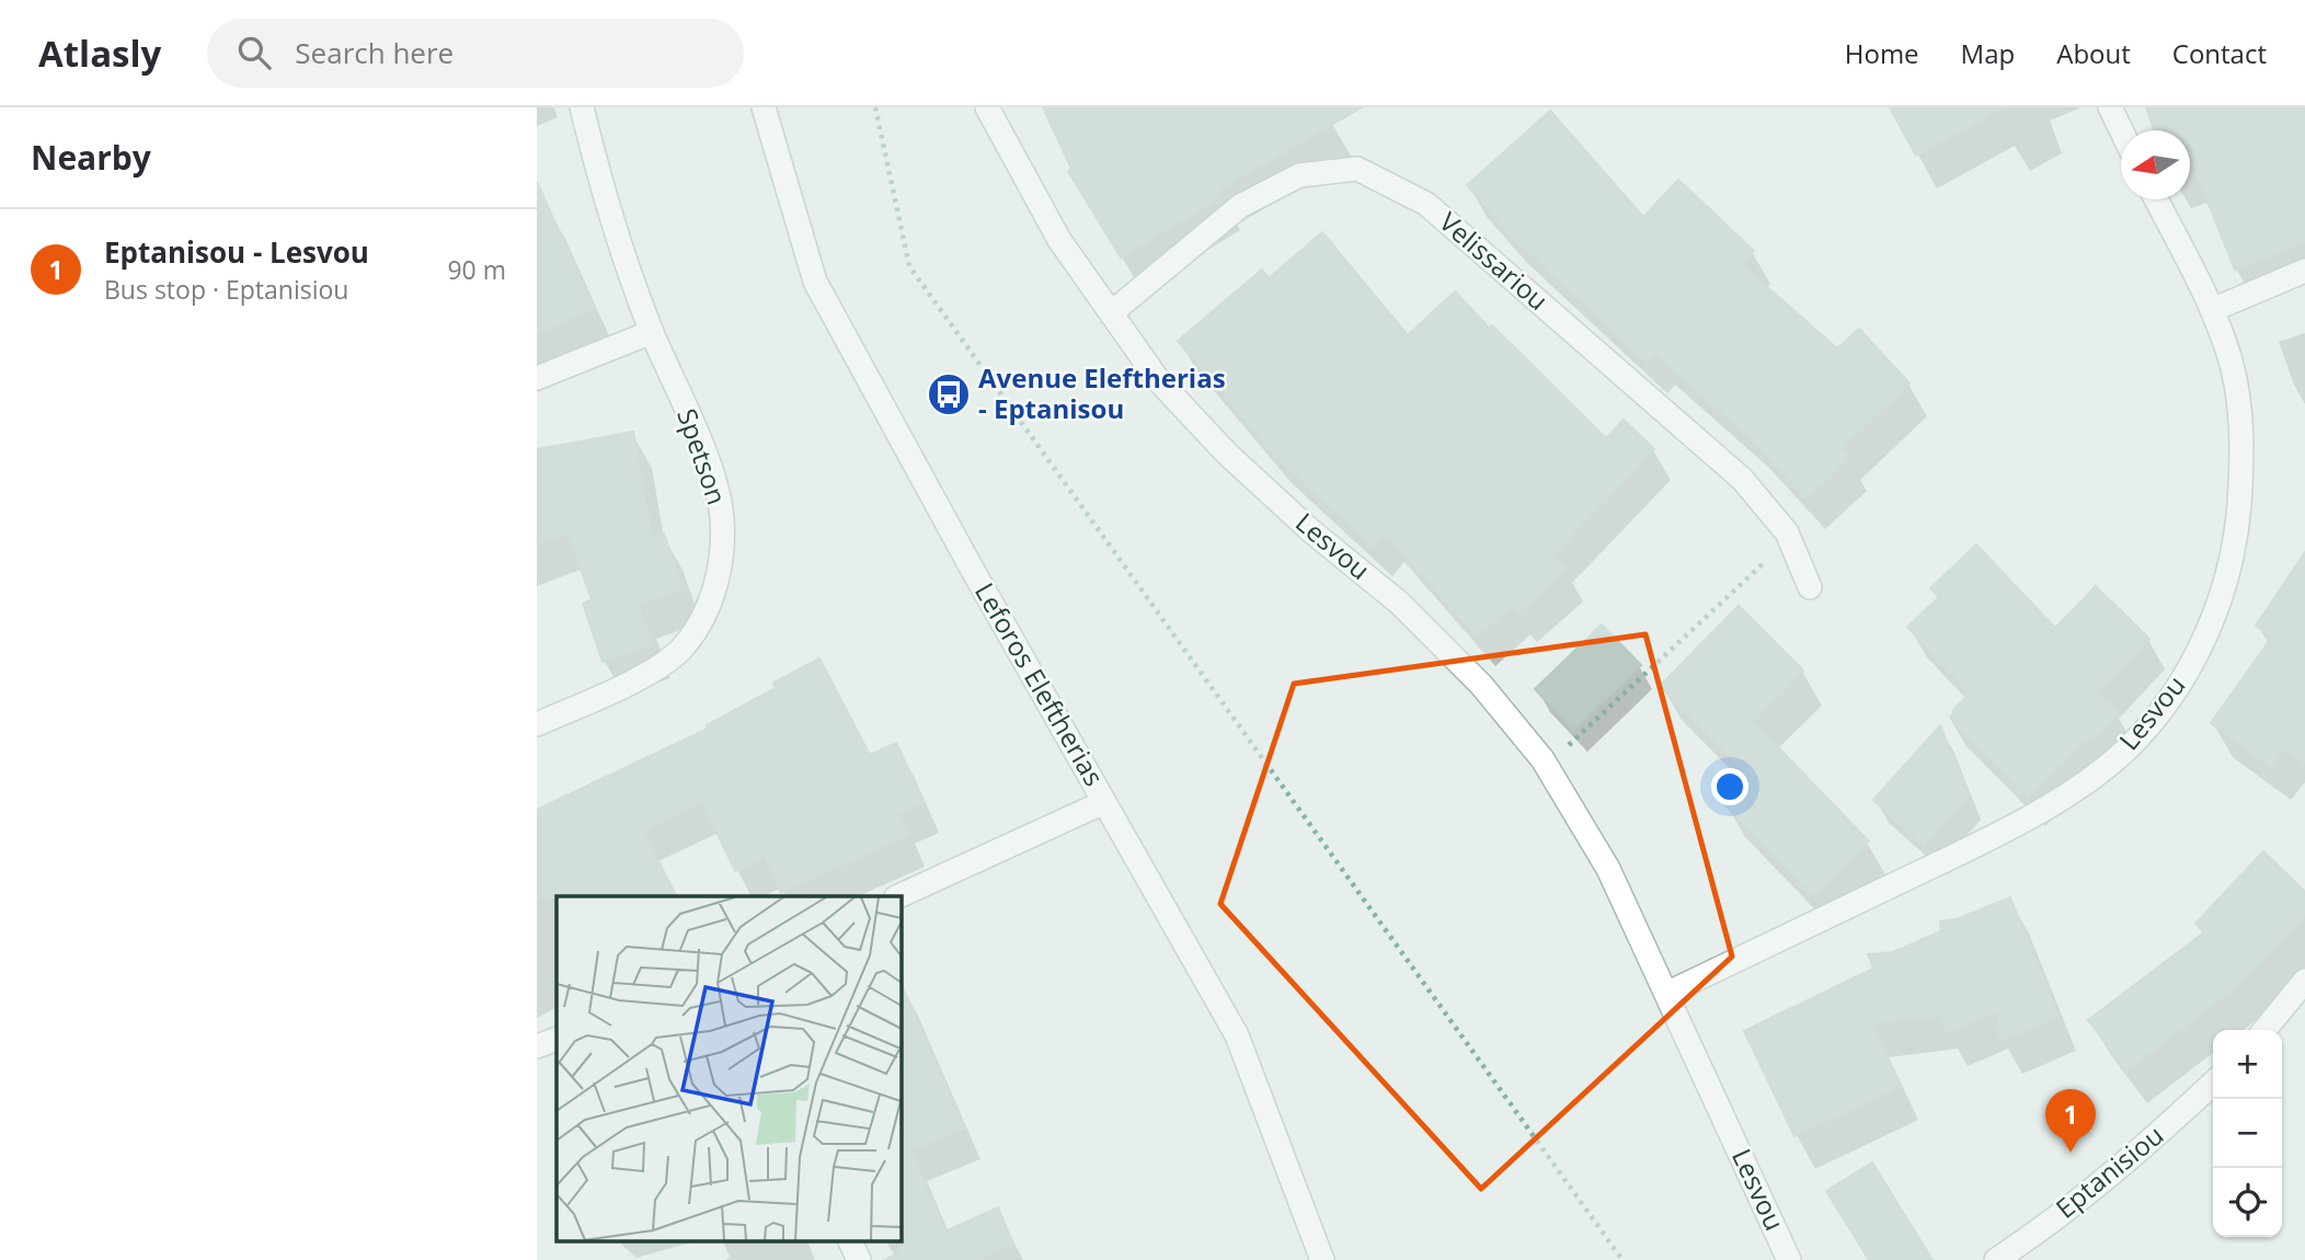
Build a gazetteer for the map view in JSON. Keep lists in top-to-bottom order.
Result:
{
  "streets": {
    "street": [
      "Velissariou",
      "Spetson",
      "Lesvou",
      "Leforos Eleftherias",
      "Eptanisiou"
    ]
  },
  "crossings": [
    ["Velissariou", "Lesvou"]
  ],
  "places": {
    "bus stop": ["Avenue Eleftherias - Eptanisou"]
  },
  "north": "left",
  "page": {
    "header": "Atlasly",
    "search": "Search here",
    "nav": [
      "Home",
      "Map",
      "About",
      "Contact"
    ],
    "heading": "Nearby",
    "list": [
      {
        "mark": "1",
        "name": "Eptanisou - Lesvou",
        "note": "Bus stop · Eptanisiou",
        "value": "90 m"
      }
    ],
    "map_buttons": ["+", "−"],
    "pins": "1"
  }
}
